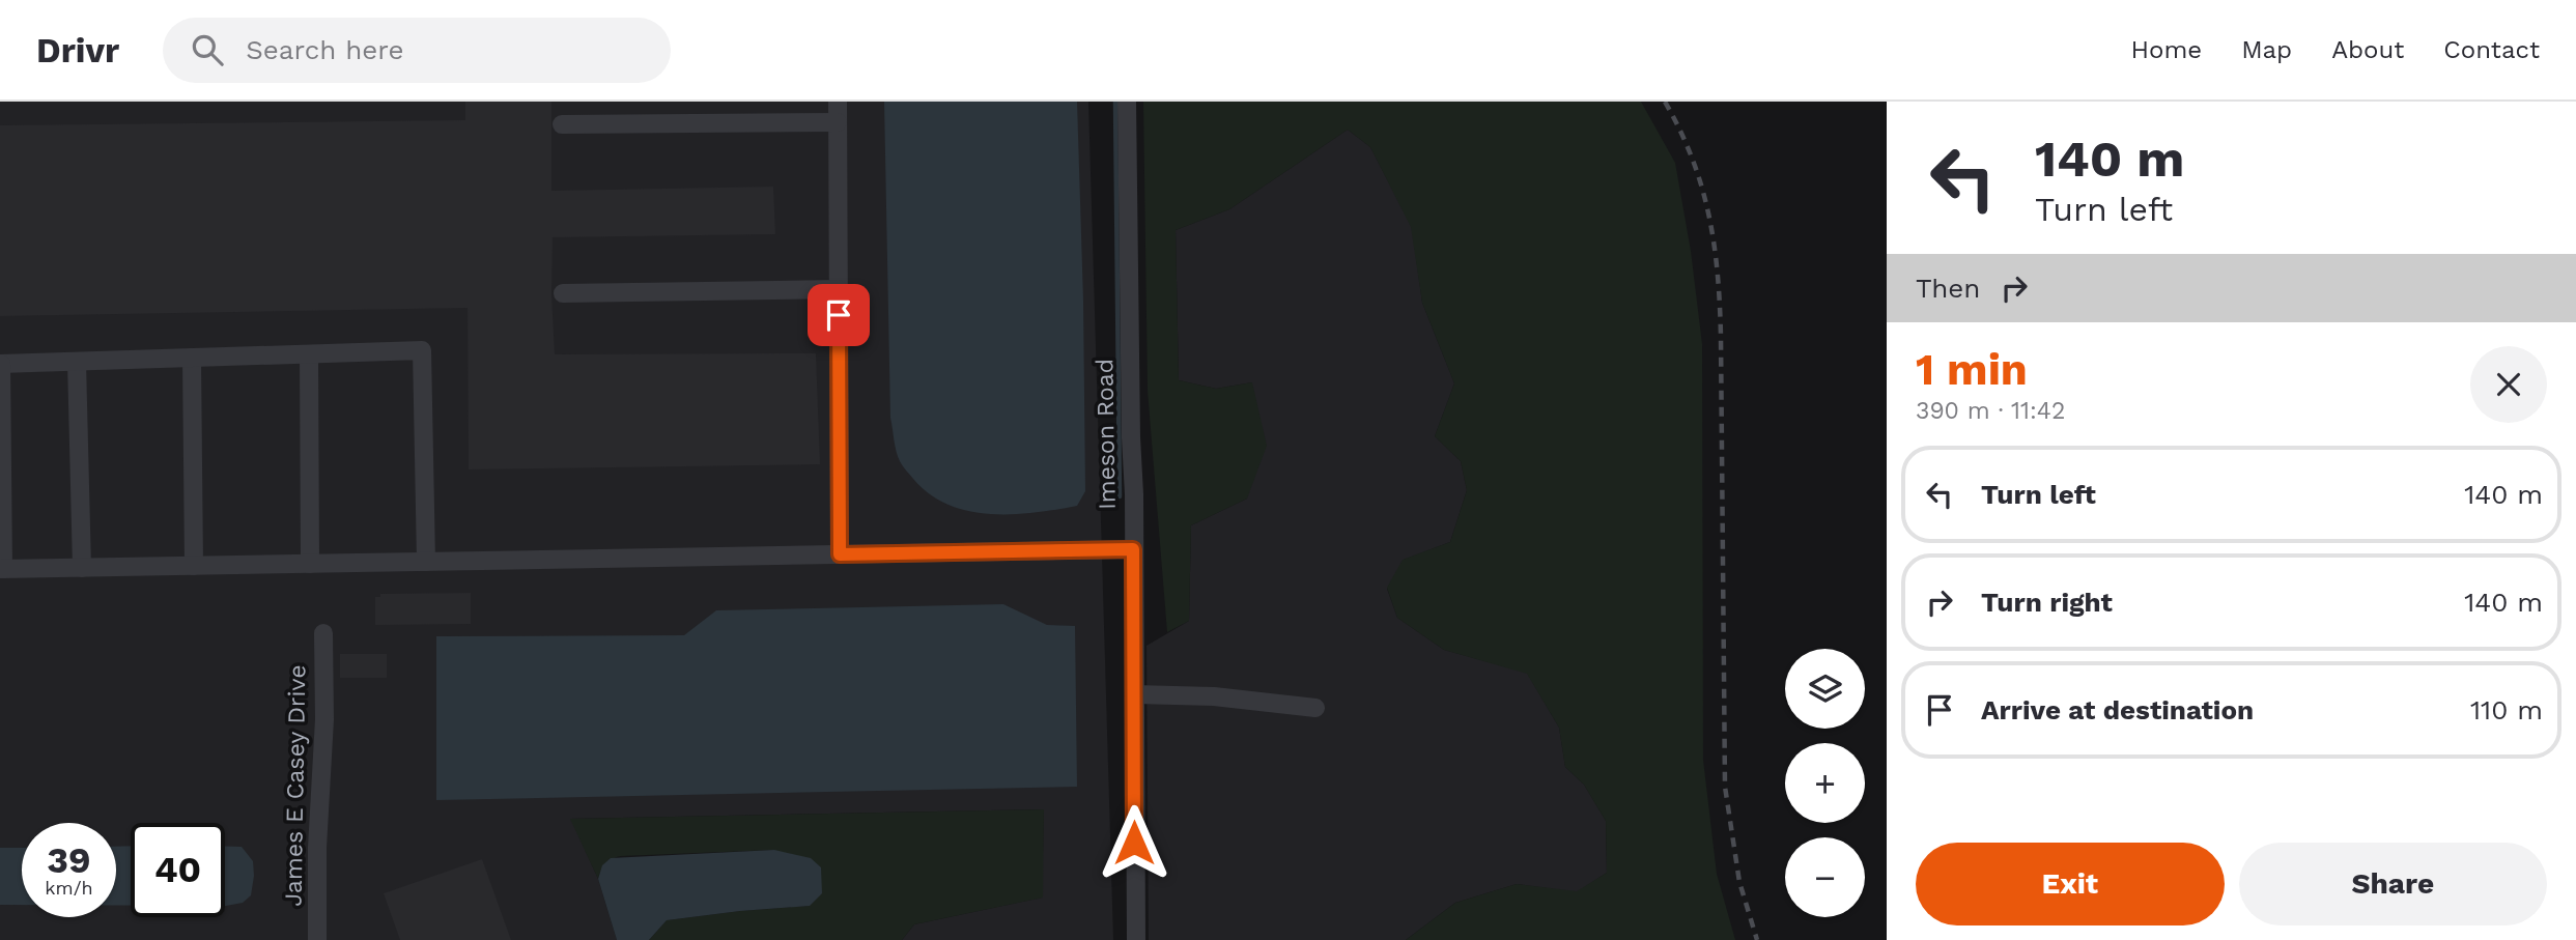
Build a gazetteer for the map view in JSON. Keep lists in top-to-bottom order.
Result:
{
  "streets": {
    "street": ["Imeson Road", "James E Casey Drive"]
  },
  "page": {
    "header": "Drivr",
    "search": "Search here",
    "nav": [
      "Home",
      "Map",
      "About",
      "Contact"
    ],
    "turn": ["140 m", "Turn left"],
    "then": "Then",
    "heading": ["1 min", "390 m · 11:42"],
    "list": [
      {
        "name": "Turn left",
        "value": "140 m"
      },
      {
        "name": "Turn right",
        "value": "140 m"
      },
      {
        "name": "Arrive at destination",
        "value": "110 m"
      }
    ],
    "map_buttons": ["+", "−"],
    "speed": "39 km/h",
    "limit": "40",
    "buttons": ["Exit", "Share"]
  }
}
